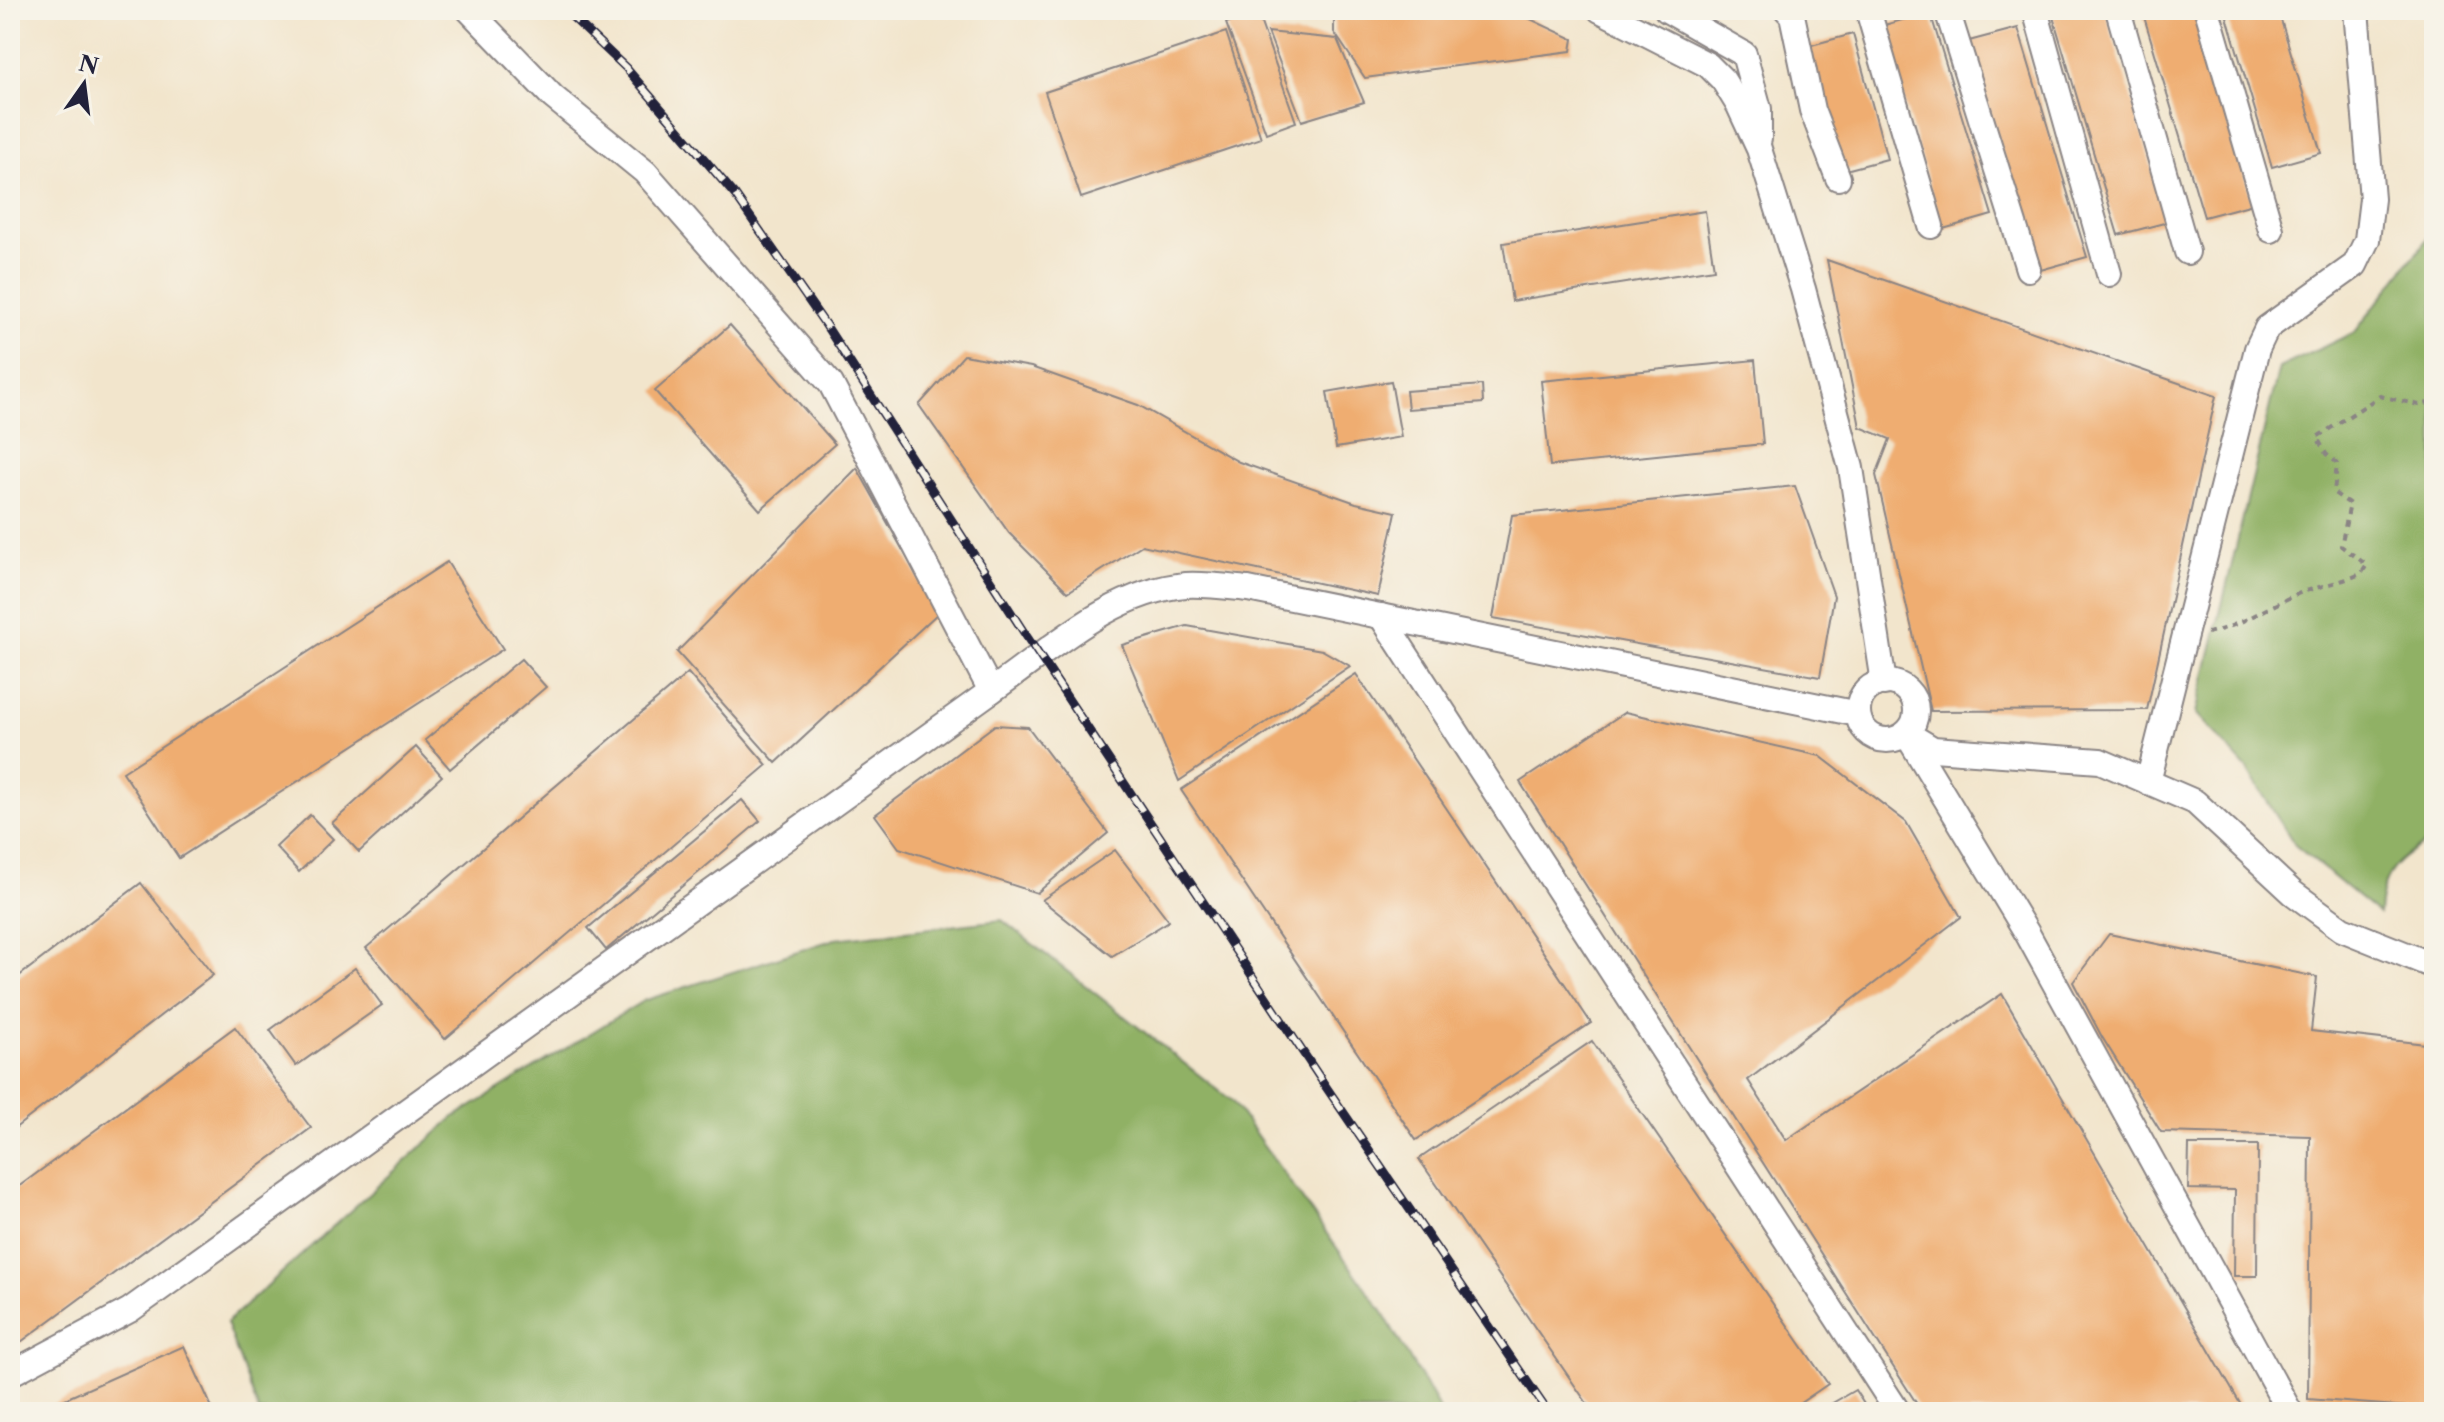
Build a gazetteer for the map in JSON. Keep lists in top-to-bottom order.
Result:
{
  "north": "top"
}
